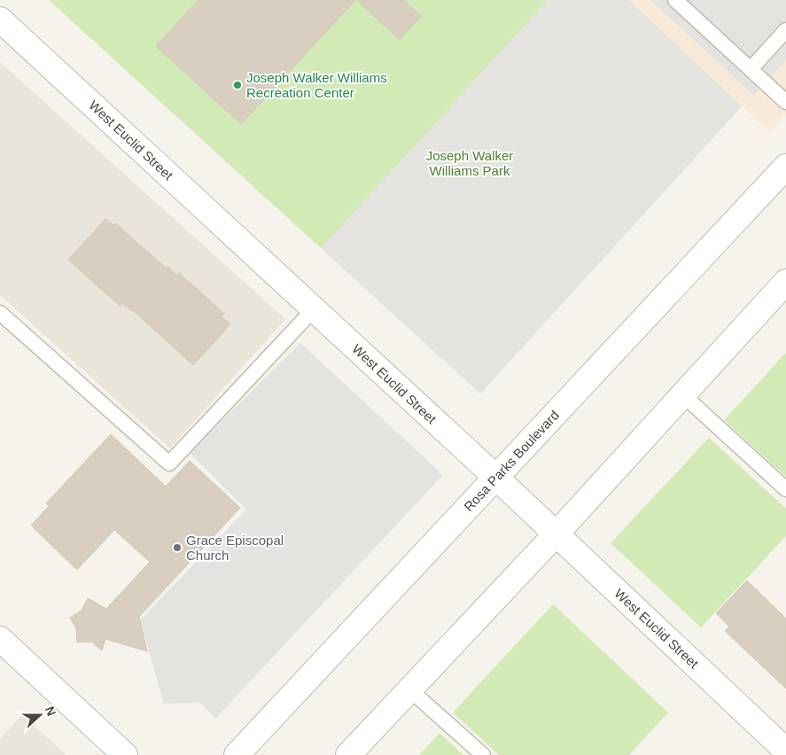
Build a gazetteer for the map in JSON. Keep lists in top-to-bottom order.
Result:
{
  "streets": {
    "street": ["West Euclid Street", "Rosa Parks Boulevard"]
  },
  "crossings": [
    ["West Euclid Street", "Rosa Parks Boulevard"]
  ],
  "parks": ["Joseph Walker Williams Park"],
  "places": ["Joseph Walker Williams Recreation Center", "Grace Episcopal Church"],
  "north": "right"
}
